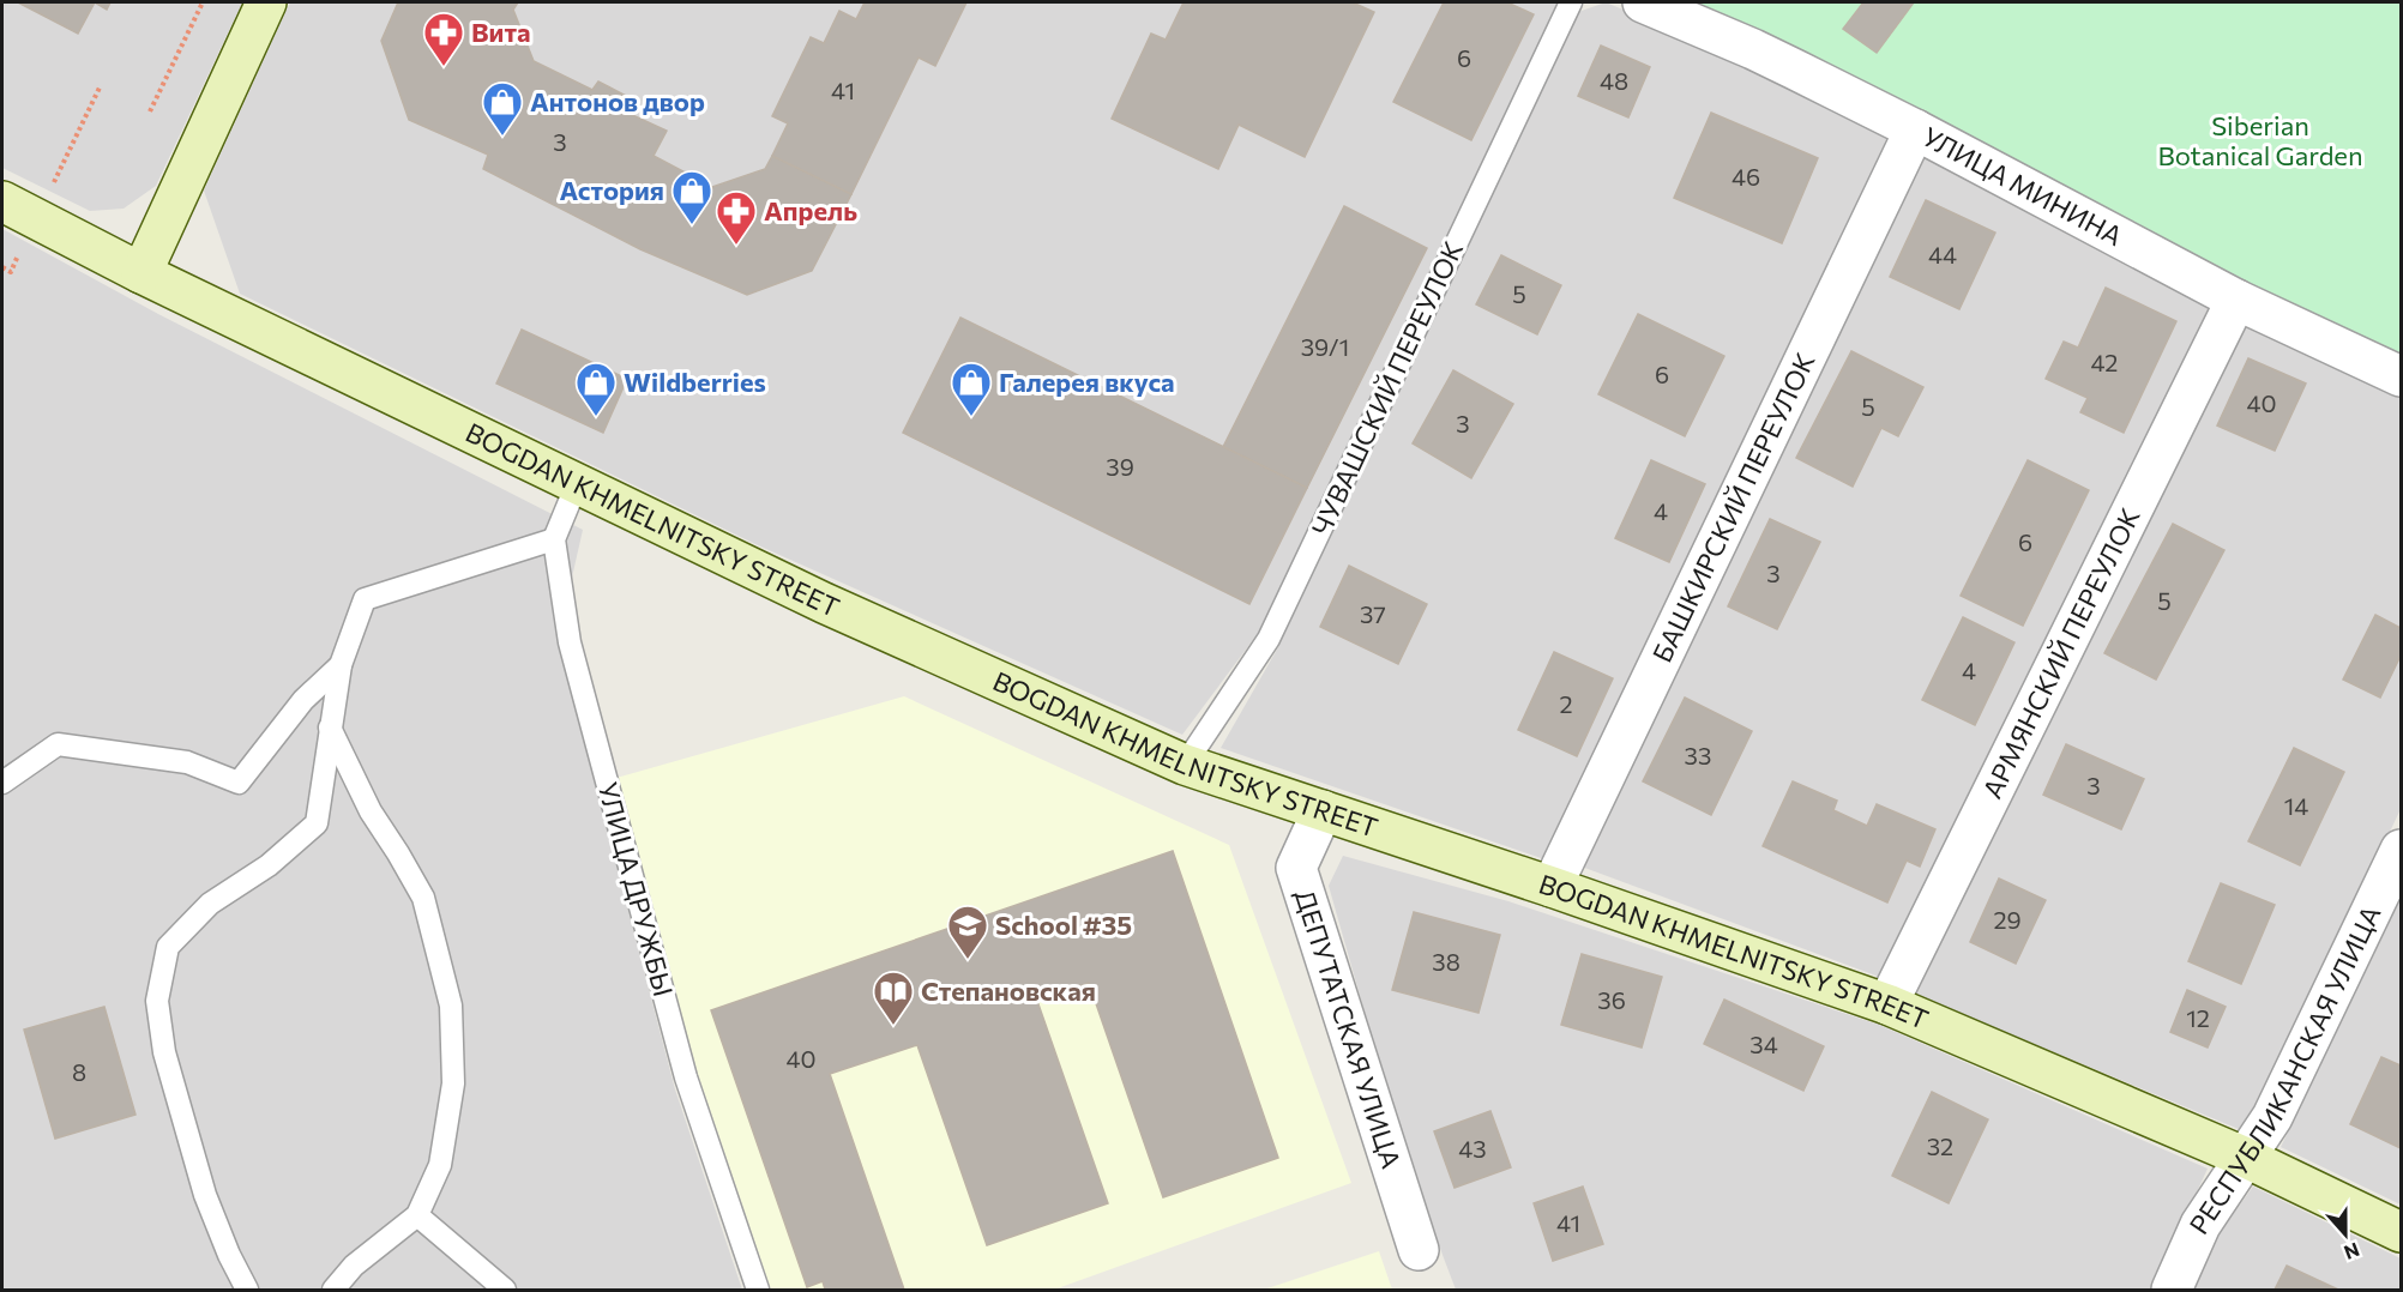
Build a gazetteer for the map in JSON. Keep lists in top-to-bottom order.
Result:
{
  "streets": {
    "street": [
      "УЛИЦА МИНИНА",
      "БАШКИРСКИЙ ПЕРЕУЛОК",
      "BOGDAN KHMELNITSKY STREET",
      "АРМЯНСКИЙ ПЕРЕУЛОК",
      "ДЕПУТАТСКАЯ УЛИЦА",
      "РЕСПУБЛИКАНСКАЯ УЛИЦА"
    ],
    "lane": ["ЧУВАШСКИЙ ПЕРЕУЛОК", "УЛИЦА ДРУЖБЫ"]
  },
  "crossings": [
    ["УЛИЦА МИНИНА", "БАШКИРСКИЙ ПЕРЕУЛОК"],
    ["УЛИЦА МИНИНА", "АРМЯНСКИЙ ПЕРЕУЛОК"],
    ["ЧУВАШСКИЙ ПЕРЕУЛОК", "BOGDAN KHMELNITSKY STREET"],
    ["БАШКИРСКИЙ ПЕРЕУЛОК", "BOGDAN KHMELNITSKY STREET"],
    ["BOGDAN KHMELNITSKY STREET", "АРМЯНСКИЙ ПЕРЕУЛОК"],
    ["BOGDAN KHMELNITSKY STREET", "ДЕПУТАТСКАЯ УЛИЦА"],
    ["BOGDAN KHMELNITSKY STREET", "РЕСПУБЛИКАНСКАЯ УЛИЦА"]
  ],
  "parks": ["Siberian Botanical Garden"],
  "places": {
    "pharmacy": ["Вита", "Апрель"],
    "shop": [
      "Антонов двор",
      "Астория",
      "Wildberries",
      "Галерея вкуса"
    ],
    "school or university": ["School #35"],
    "library": ["Степановская"]
  },
  "house_numbers": [
    "6",
    "48",
    "41",
    "3",
    "46",
    "44",
    "5",
    "39/1",
    "42",
    "6",
    "40",
    "5",
    "3",
    "39",
    "4",
    "6",
    "3",
    "5",
    "37",
    "4",
    "2",
    "33",
    "3",
    "14",
    "29",
    "38",
    "36",
    "12",
    "34",
    "40",
    "8",
    "32",
    "43",
    "41"
  ],
  "north": "bottom"
}
